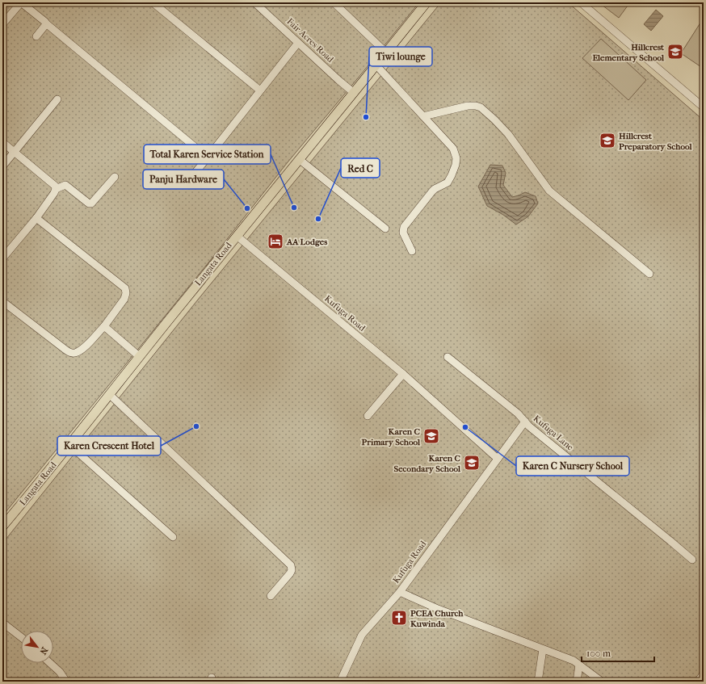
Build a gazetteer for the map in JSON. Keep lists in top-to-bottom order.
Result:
{
  "streets": {
    "main road": ["Langata Road"],
    "street": ["Fair Acres Road", "Kufuga Road", "Kufuga Lane"]
  },
  "crossings": [
    ["Fair Acres Road", "Langata Road"],
    ["Langata Road", "Kufuga Road"],
    ["Kufuga Road", "Kufuga Lane"]
  ],
  "places": {
    "school or university": [
      "Hillcrest Elementary School",
      "Hillcrest Preparatory School",
      "Karen C Primary School",
      "Karen C Secondary School"
    ],
    "other": [
      "Tiwi lounge",
      "Total Karen Service Station",
      "Panju Hardware",
      "Red C",
      "Karen Crescent Hotel",
      "Karen C Nursery School"
    ],
    "hotel": ["AA Lodges"],
    "church": ["PCEA Church Kuwinda"]
  },
  "scale_bar": "100 m",
  "north": "bottom right"
}
